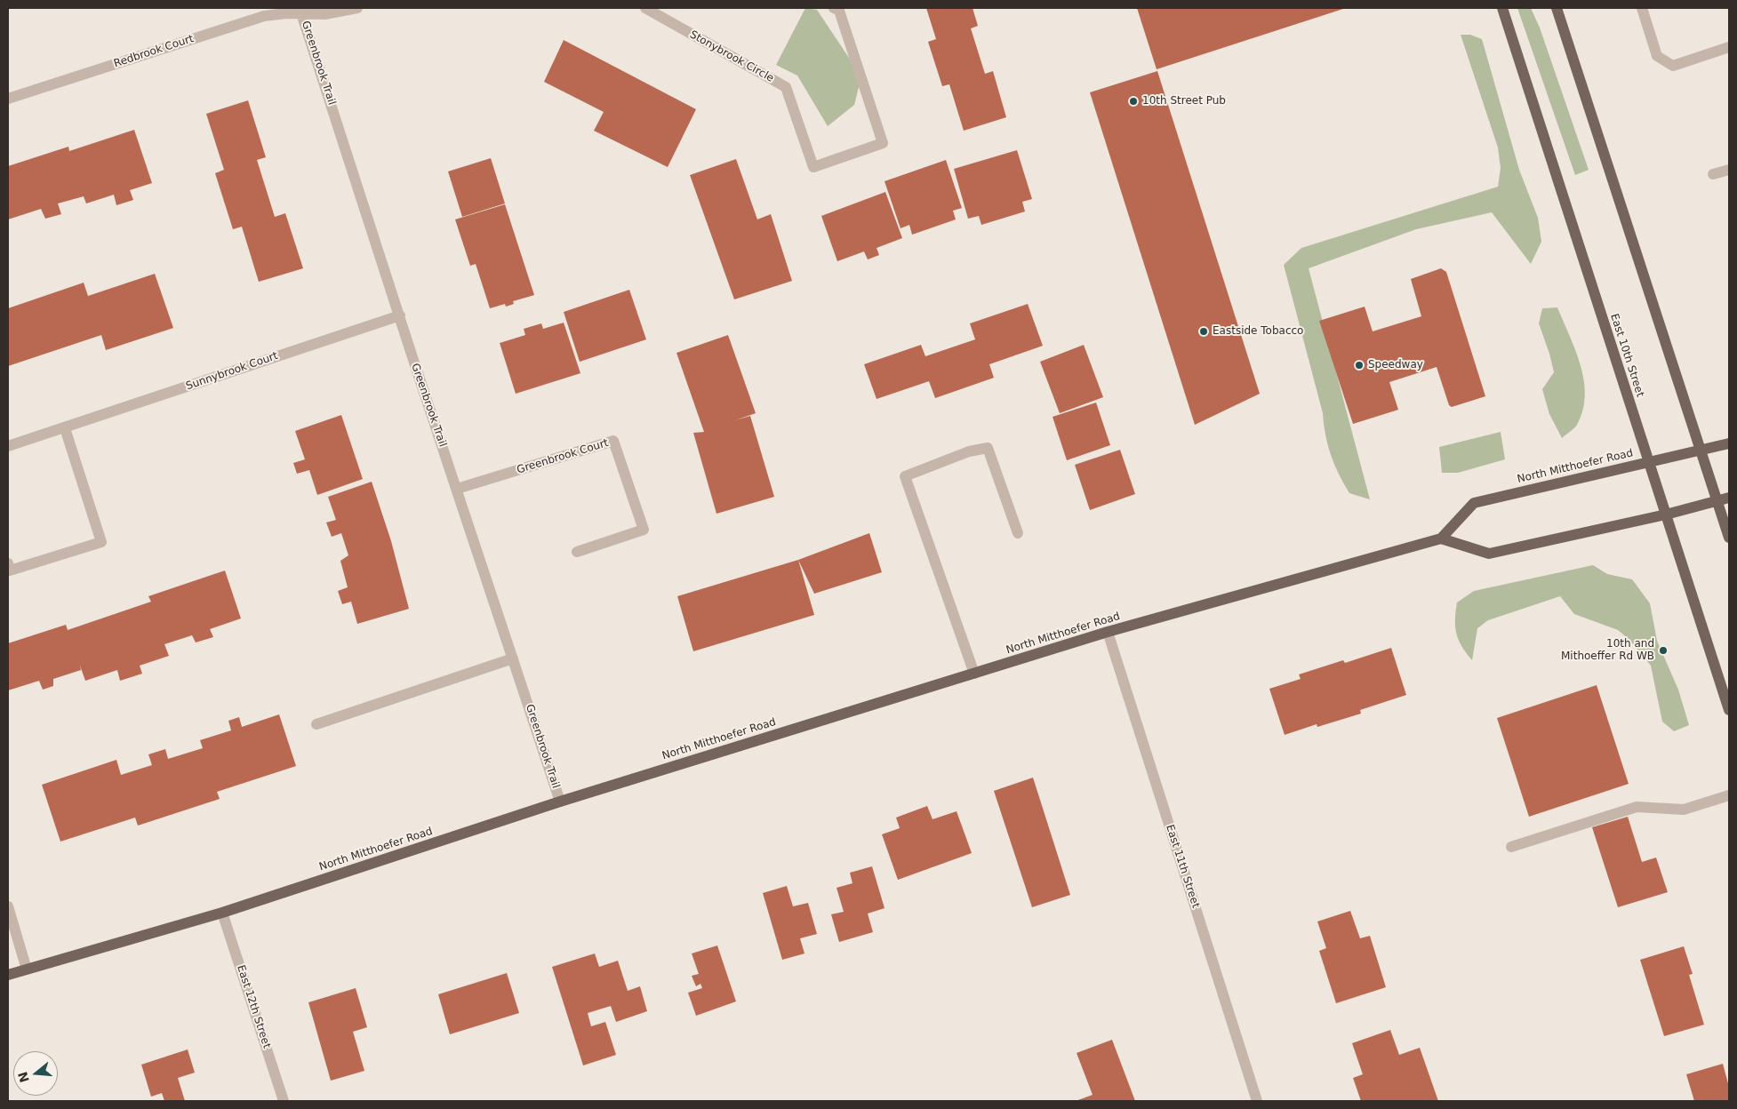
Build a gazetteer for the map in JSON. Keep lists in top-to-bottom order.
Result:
{
  "streets": {
    "main road": ["East 10th Street", "North Mitthoefer Road"],
    "street": [
      "Redbrook Court",
      "Stonybrook Circle",
      "Greenbrook Trail",
      "Sunnybrook Court",
      "Greenbrook Court",
      "East 11th Street",
      "East 12th Street"
    ]
  },
  "crossings": [
    ["Redbrook Court", "Greenbrook Trail"],
    ["Greenbrook Trail", "Sunnybrook Court"],
    ["Greenbrook Trail", "Greenbrook Court"],
    ["Greenbrook Trail", "North Mitthoefer Road"],
    ["East 10th Street", "North Mitthoefer Road"],
    ["North Mitthoefer Road", "East 11th Street"],
    ["North Mitthoefer Road", "East 12th Street"]
  ],
  "places": [
    "10th Street Pub",
    "Eastside Tobacco",
    "Speedway",
    "10th and Mithoeffer Rd WB"
  ],
  "north": "left"
}
